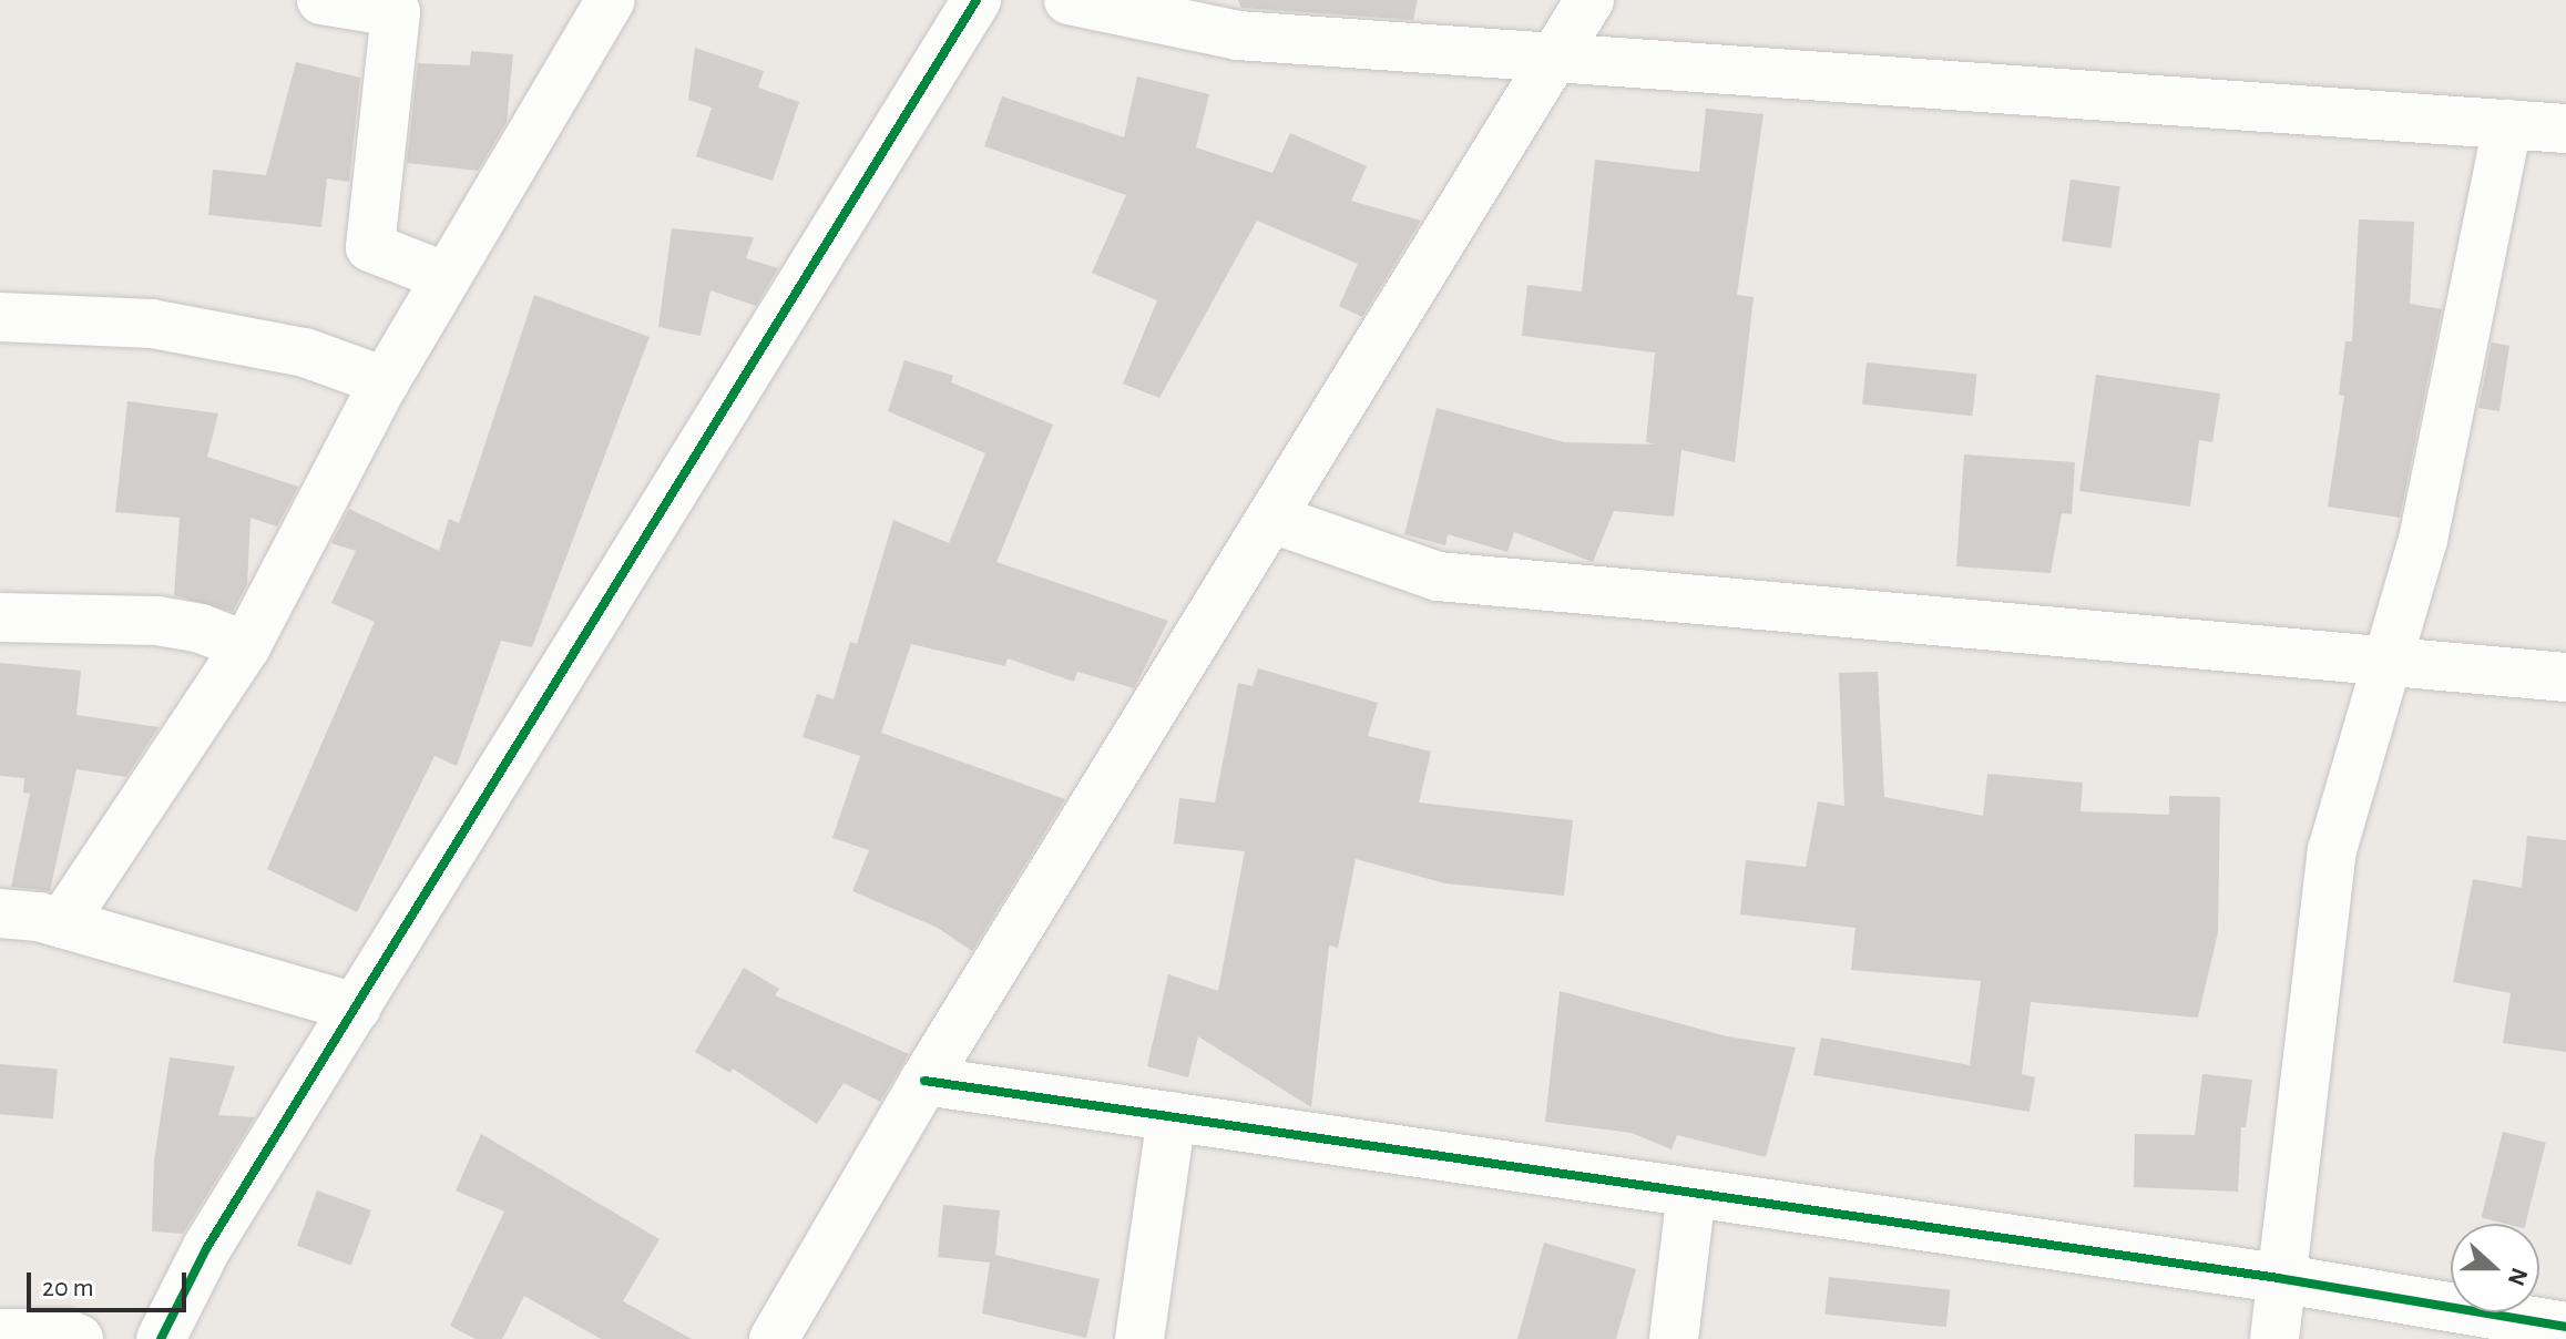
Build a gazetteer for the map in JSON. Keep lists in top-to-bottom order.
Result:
{
  "scale_bar": "20 m",
  "north": "right"
}
